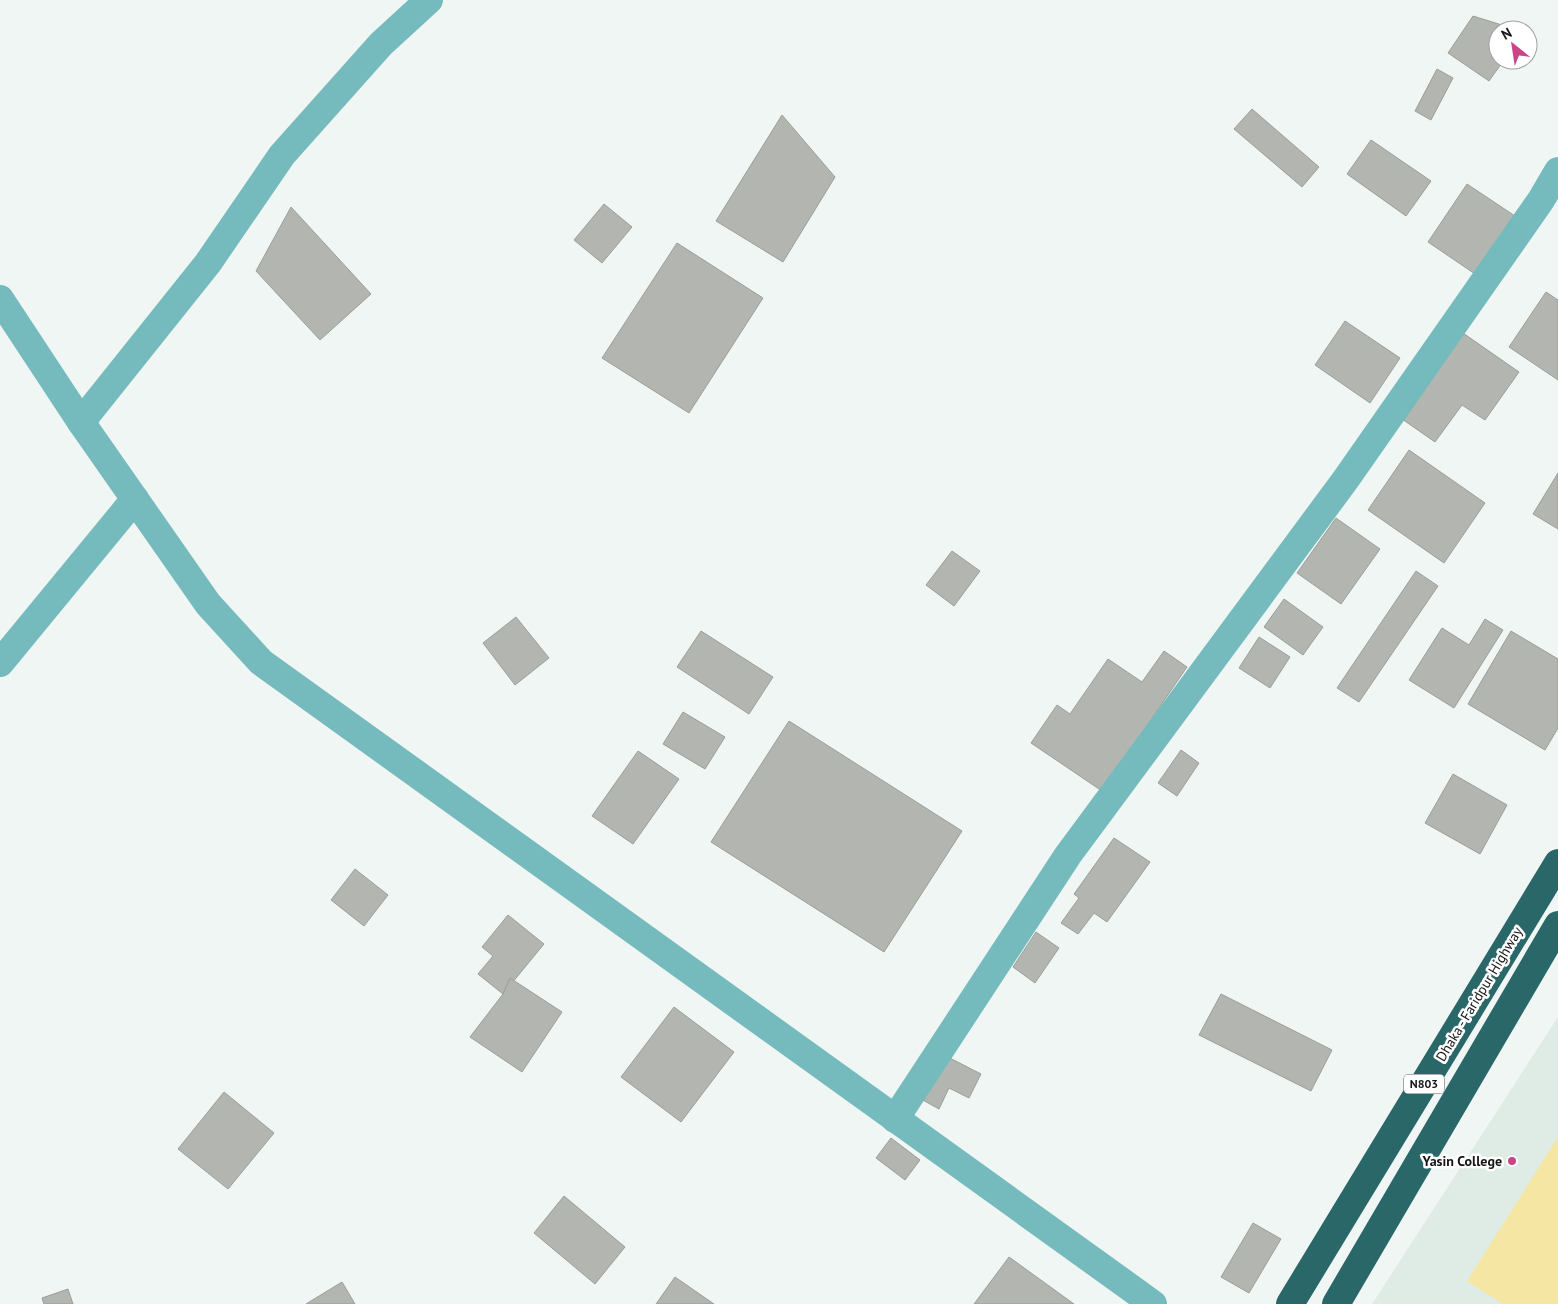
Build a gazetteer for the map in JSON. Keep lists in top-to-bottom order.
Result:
{
  "streets": {
    "highway": ["Dhaka - Faridpur Highway", "N803"]
  },
  "places": ["Yasin College"],
  "north": "top left"
}
